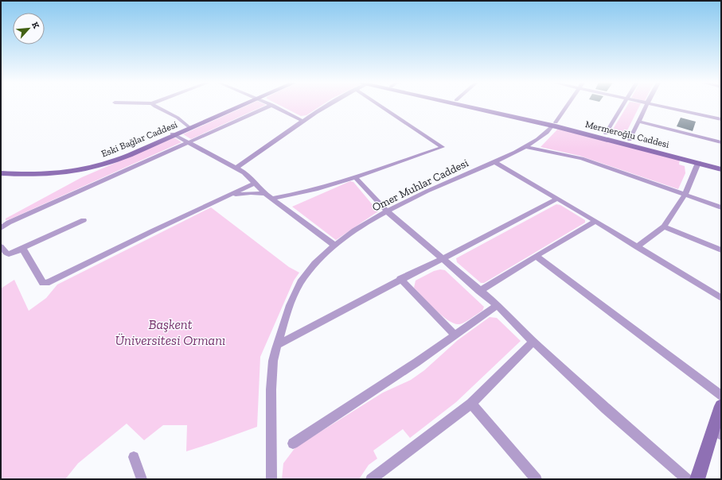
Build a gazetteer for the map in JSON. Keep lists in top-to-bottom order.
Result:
{
  "streets": {
    "main road": ["Mermeroğlu Caddesi", "Eski Bağlar Caddesi"],
    "street": ["Omer Muhlar Caddesi"]
  },
  "crossings": [
    ["Mermeroğlu Caddesi", "Omer Muhlar Caddesi"]
  ],
  "parks": ["Başkent Üniversitesi Ormanı"],
  "north": "top right"
}
